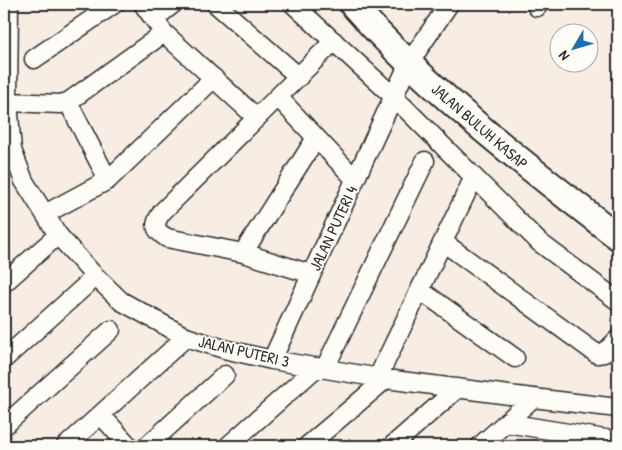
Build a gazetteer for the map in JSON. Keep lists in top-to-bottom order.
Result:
{
  "streets": {
    "highway": ["JALAN BULUH KASAP"],
    "street": ["JALAN PUTERI 4", "JALAN PUTERI 3"]
  },
  "crossings": [
    ["JALAN BULUH KASAP", "JALAN PUTERI 4"],
    ["JALAN PUTERI 4", "JALAN PUTERI 3"]
  ],
  "north": "bottom left"
}
